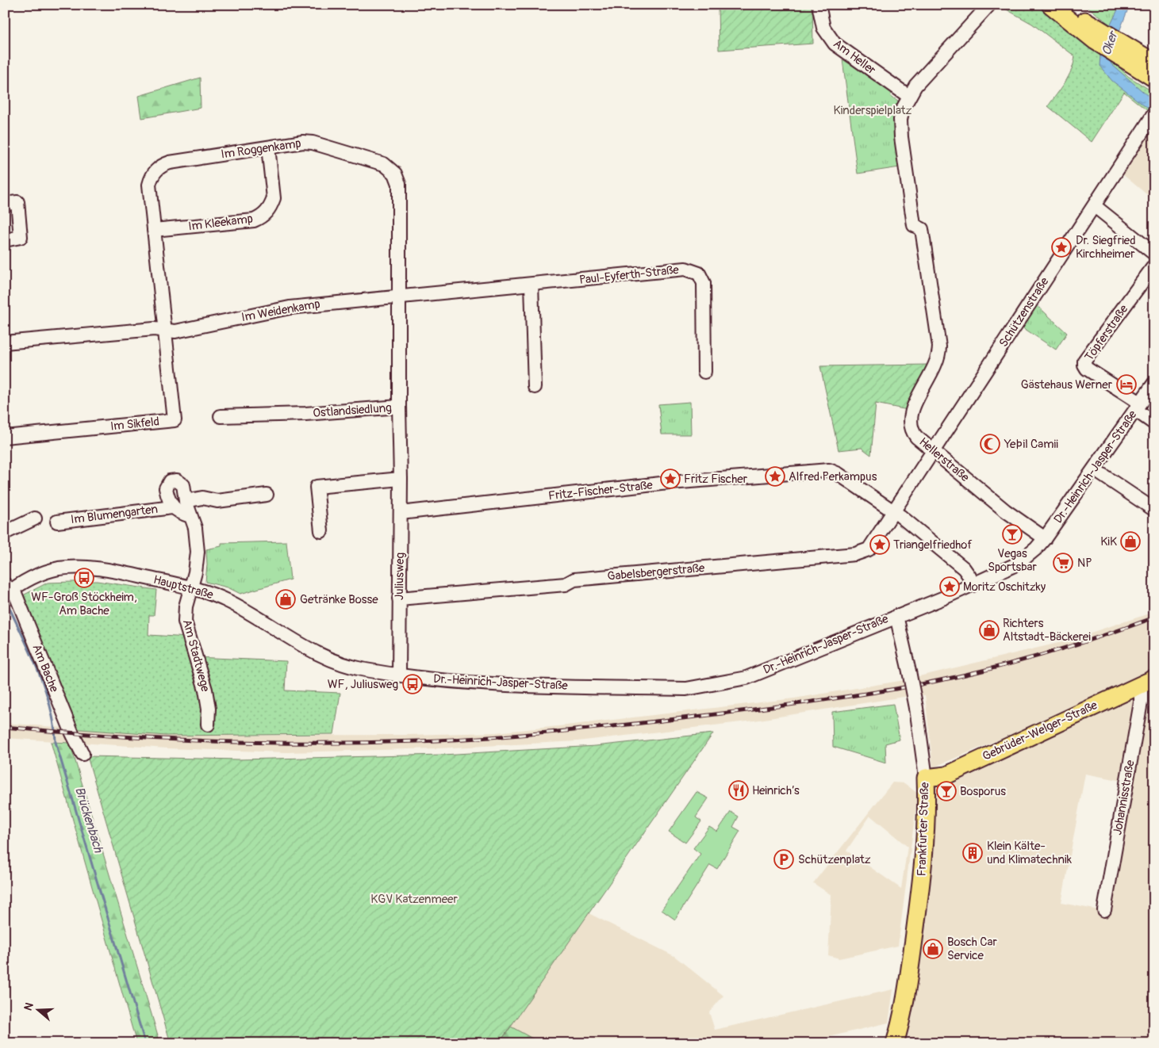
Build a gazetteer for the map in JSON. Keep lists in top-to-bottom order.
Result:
{
  "streets": {
    "main road": ["Gebrüder-Welger-Straße", "Frankfurter Straße"],
    "street": [
      "Am Heller",
      "Im Roggenkamp",
      "Im Kleekamp",
      "Paul-Eyferth-Straße",
      "Im Weidenkamp",
      "Schützenstraße",
      "Töpferstraße",
      "Ostlandsiedlung",
      "Im Sikfeld",
      "Hellerstraße",
      "Dr.-Heinrich-Jasper-Straße",
      "Fritz-Fischer-Straße",
      "Im Blumengarten",
      "Gabelsbergerstraße",
      "Juliusweg",
      "Hauptstraße",
      "Am Stadtwege",
      "Am Bache",
      "Johannisstraße"
    ]
  },
  "crossings": [
    ["Am Heller", "Hellerstraße"],
    ["Im Roggenkamp", "Im Kleekamp"],
    ["Im Roggenkamp", "Paul-Eyferth-Straße"],
    ["Im Roggenkamp", "Im Weidenkamp"],
    ["Im Roggenkamp", "Ostlandsiedlung"],
    ["Paul-Eyferth-Straße", "Im Weidenkamp"],
    ["Paul-Eyferth-Straße", "Ostlandsiedlung"],
    ["Im Weidenkamp", "Ostlandsiedlung"],
    ["Im Weidenkamp", "Im Sikfeld"],
    ["Schützenstraße", "Hellerstraße"],
    ["Schützenstraße", "Fritz-Fischer-Straße"],
    ["Schützenstraße", "Gabelsbergerstraße"],
    ["Töpferstraße", "Dr.-Heinrich-Jasper-Straße"],
    ["Ostlandsiedlung", "Juliusweg"],
    ["Hellerstraße", "Dr.-Heinrich-Jasper-Straße"],
    ["Dr.-Heinrich-Jasper-Straße", "Fritz-Fischer-Straße"],
    ["Dr.-Heinrich-Jasper-Straße", "Juliusweg"],
    ["Dr.-Heinrich-Jasper-Straße", "Hauptstraße"],
    ["Dr.-Heinrich-Jasper-Straße", "Frankfurter Straße"],
    ["Fritz-Fischer-Straße", "Gabelsbergerstraße"],
    ["Fritz-Fischer-Straße", "Juliusweg"],
    ["Im Blumengarten", "Hauptstraße"],
    ["Im Blumengarten", "Am Stadtwege"],
    ["Gabelsbergerstraße", "Juliusweg"],
    ["Juliusweg", "Hauptstraße"],
    ["Hauptstraße", "Am Stadtwege"],
    ["Hauptstraße", "Am Bache"],
    ["Gebrüder-Welger-Straße", "Johannisstraße"],
    ["Gebrüder-Welger-Straße", "Frankfurter Straße"]
  ],
  "water": ["Oker", "Brückenbach"],
  "parks": ["Kinderspielplatz", "KGV Katzenmeer"],
  "places": {
    "place": [
      "Dr. Siegfried Kirchheimer",
      "Alfred Perkampus",
      "Fritz Fischer",
      "Triangelfriedhof",
      "Moritz Oschitzky"
    ],
    "hotel": ["Gästehaus Werner"],
    "mosque": ["Yeþil Camii"],
    "bar": ["Vegas Sportsbar", "Bosporus"],
    "shop": [
      "KiK",
      "Getränke Bosse",
      "Richters Altstadt-Bäckerei",
      "Bosch Car Service"
    ],
    "supermarket": ["NP"],
    "bus stop": ["WF-Groß Stöckheim, Am Bache", "WF, Juliusweg"],
    "restaurant": ["Heinrich’s"],
    "building": ["Klein Kälte- und Klimatechnik"],
    "parking": ["Schützenplatz"]
  },
  "north": "left"
}
